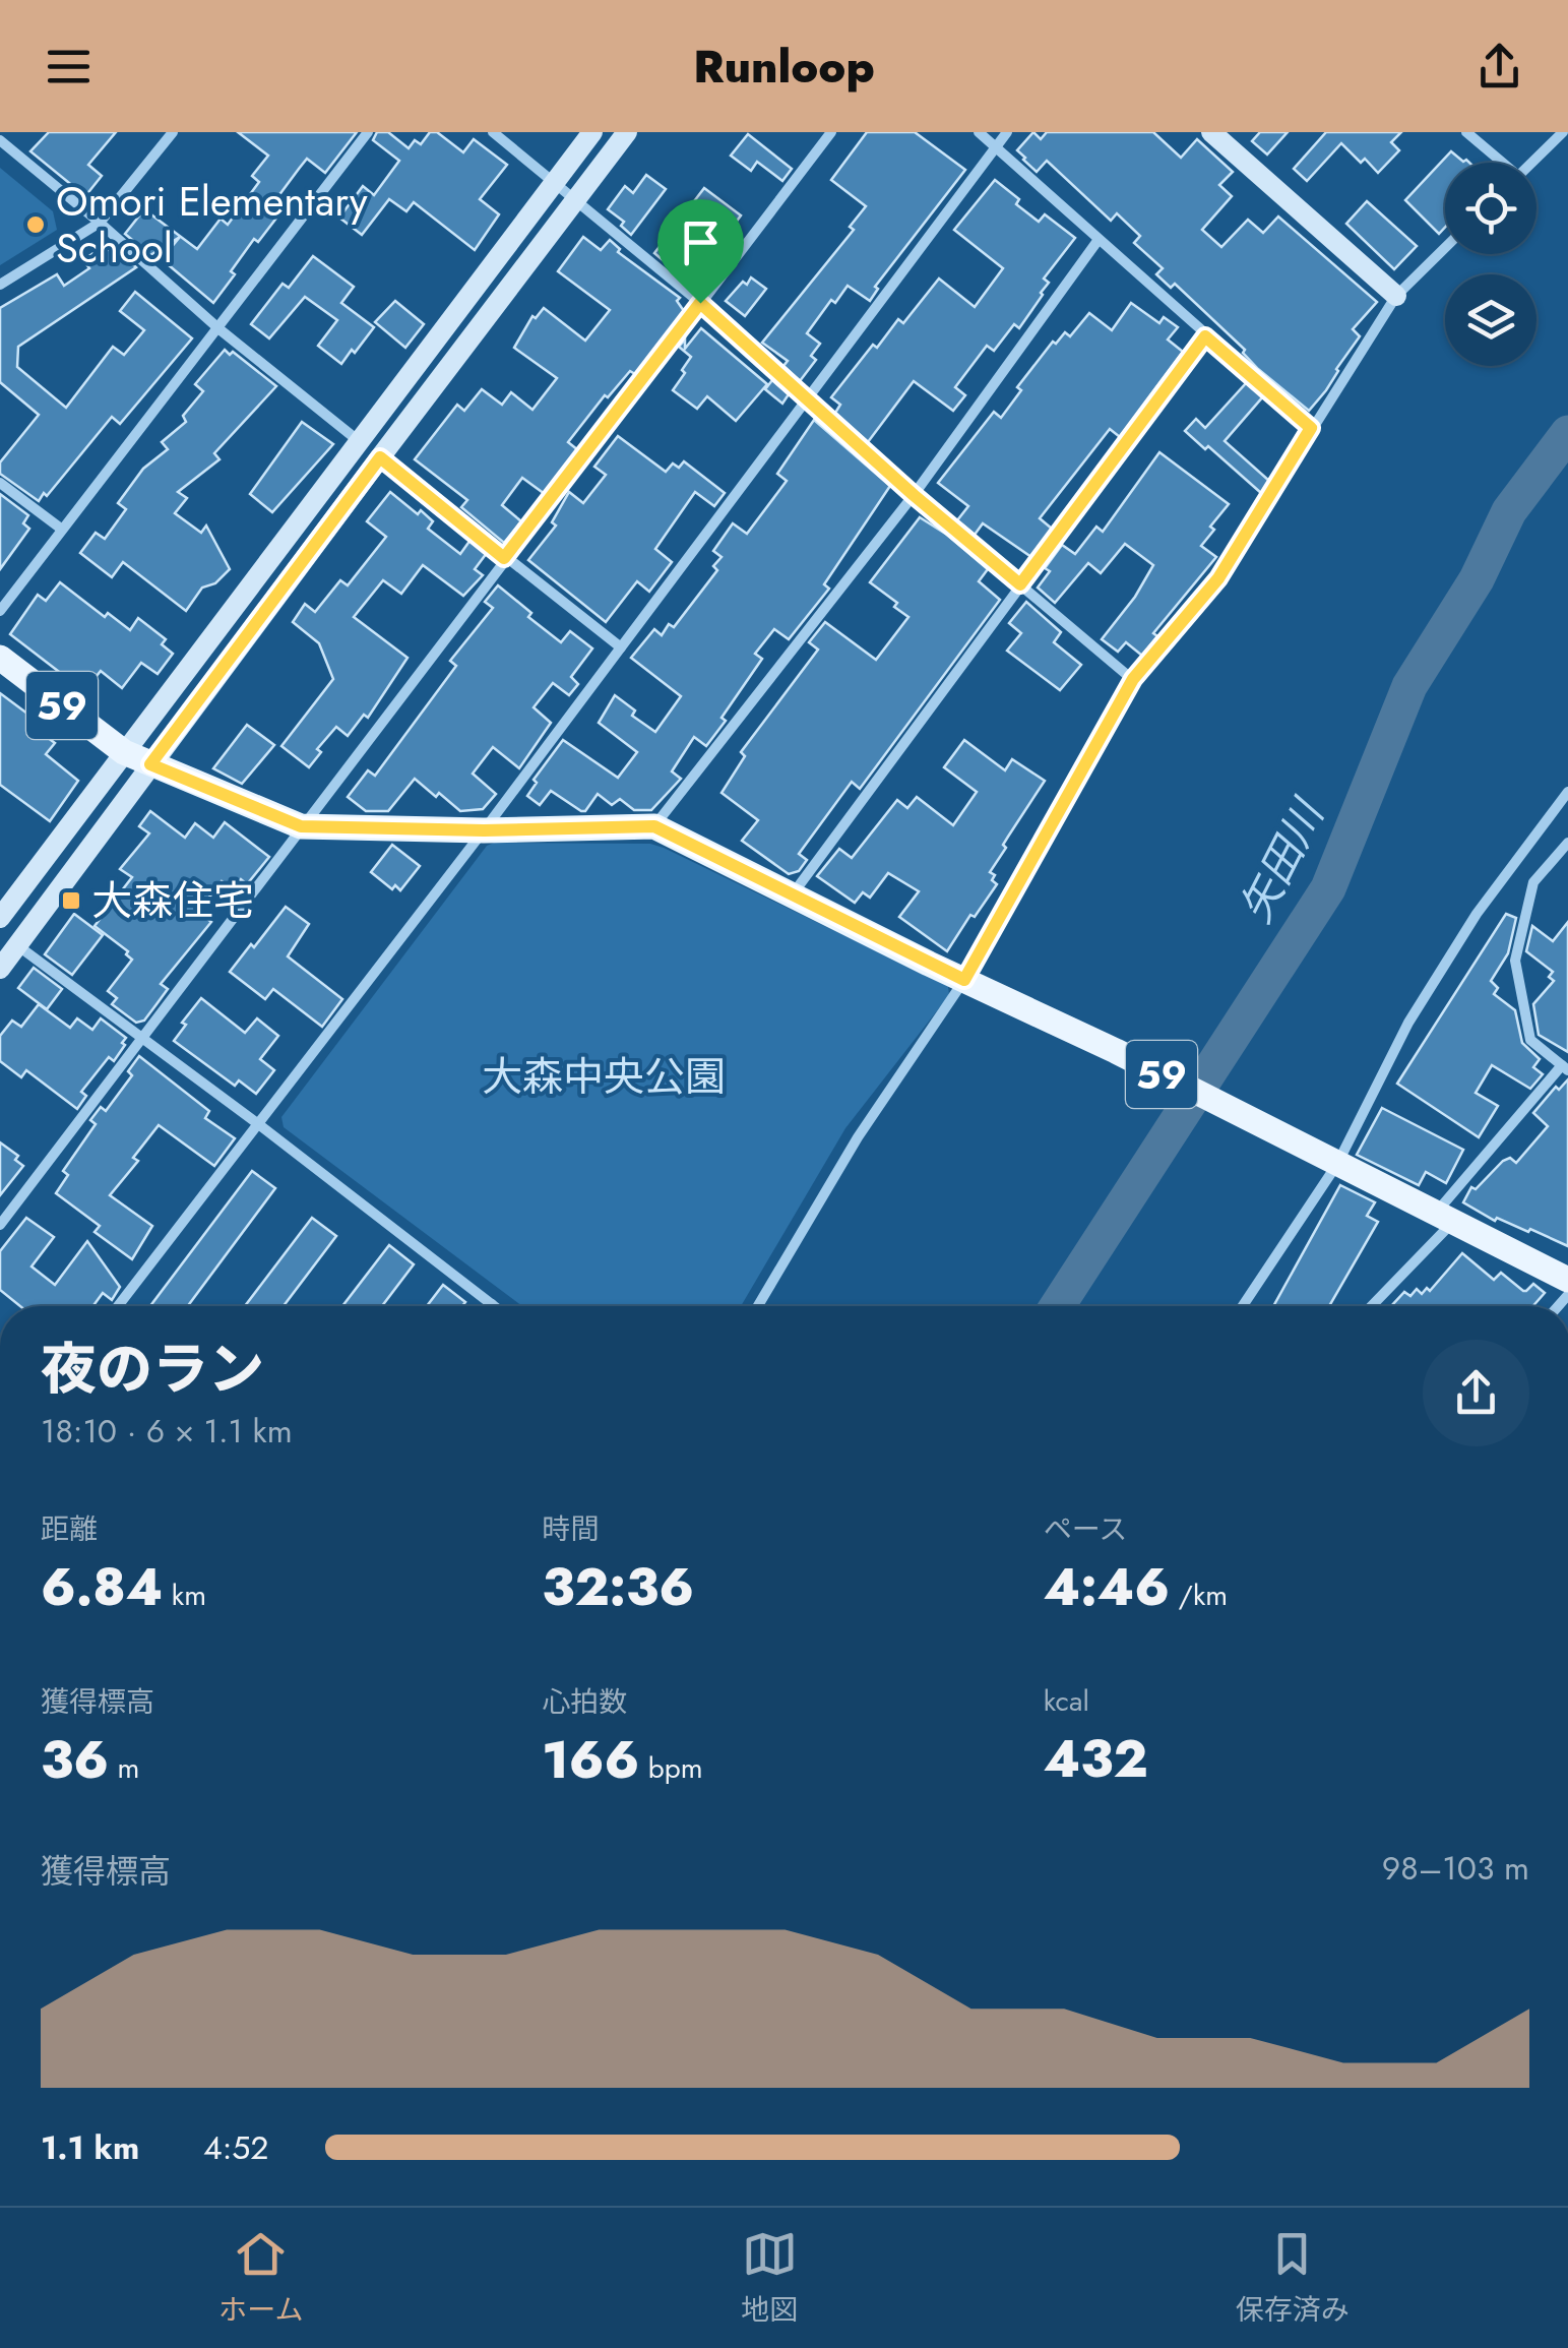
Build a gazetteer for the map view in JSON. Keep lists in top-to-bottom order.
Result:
{
  "streets": {
    "main road": ["59"]
  },
  "water": ["矢田川"],
  "parks": ["大森中央公園"],
  "places": {
    "other": ["Omori Elementary School"],
    "transit": ["大森住宅"]
  },
  "page": {
    "header": "Runloop",
    "heading": ["夜のラン", "18:10 · 6 × 1.1 km"],
    "stats": [
      ["距離", "6.84 km"],
      ["時間", "32:36"],
      ["ペース", "4:46 /km"],
      ["獲得標高", "36 m"],
      ["心拍数", "166 bpm"],
      ["kcal", "432"]
    ],
    "chart": ["獲得標高", "98–103 m"],
    "list": [
      {
        "name": "1.1 km",
        "note": "4:52"
      }
    ],
    "tabs": ["ホーム", "地図", "保存済み"]
  }
}
